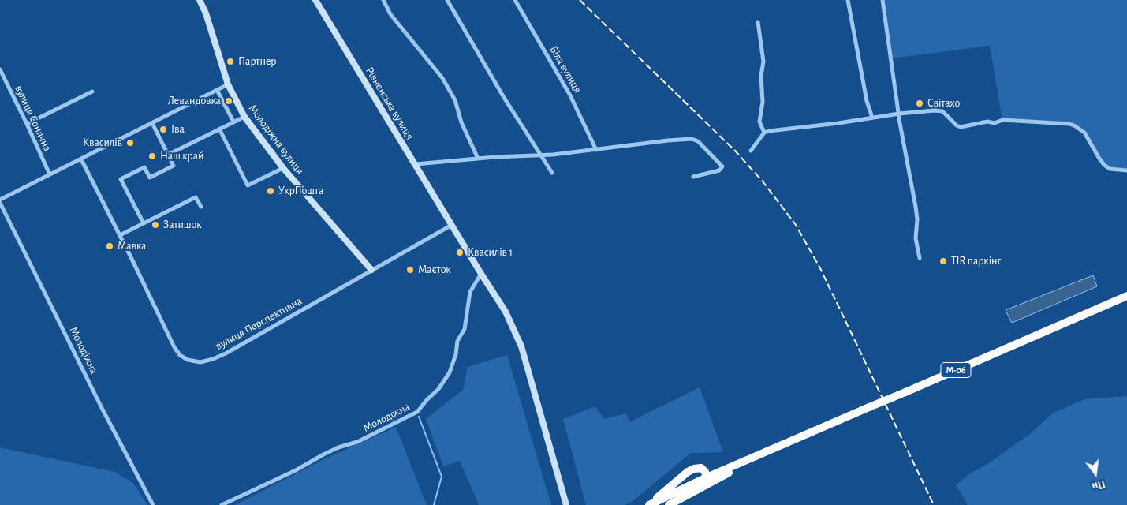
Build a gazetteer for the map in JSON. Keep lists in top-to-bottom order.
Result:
{
  "streets": {
    "highway": ["М-06"],
    "main road": ["Рівненська вулиця", "Молодіжна вулиця"],
    "street": [
      "Біла вулиця",
      "вулиця Сонячна",
      "вулиця Перспективна",
      "Молодіжна"
    ]
  },
  "crossings": [
    ["Рівненська вулиця", "вулиця Перспективна"],
    ["Рівненська вулиця", "Молодіжна"],
    ["Молодіжна вулиця", "вулиця Перспективна"]
  ],
  "places": [
    "Партнер",
    "Левандовка",
    "Світахо",
    "Іва",
    "Квасилів",
    "Наш край",
    "УкрПошта",
    "Затишок",
    "Мавка",
    "Квасилів 1",
    "TIR паркінг",
    "Маєток"
  ],
  "north": "bottom"
}
